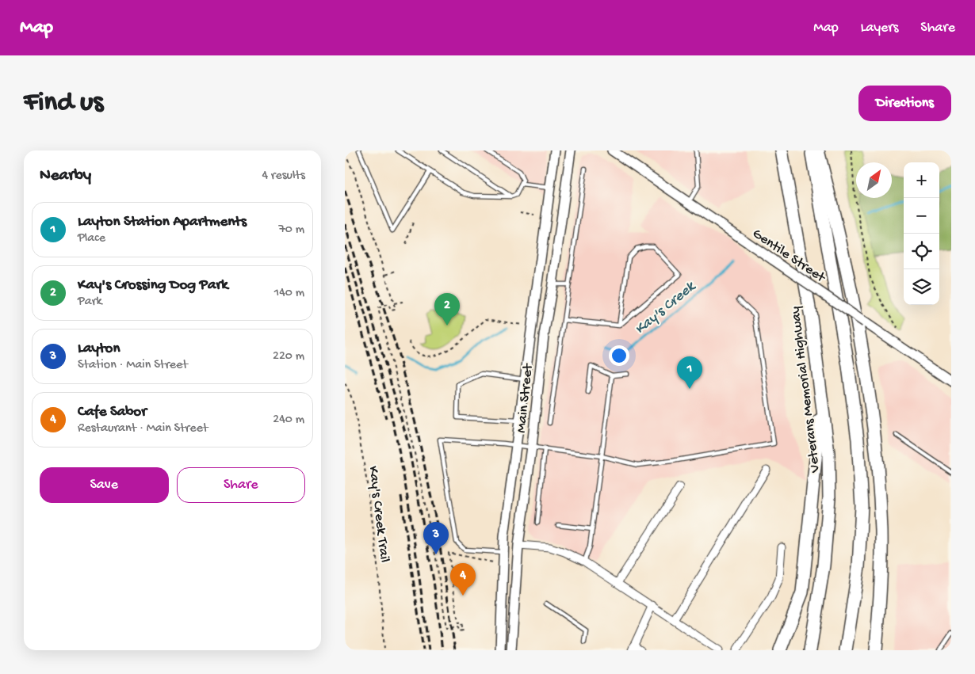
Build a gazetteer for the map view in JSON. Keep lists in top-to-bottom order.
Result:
{
  "streets": {
    "highway": ["Veterans Memorial Highway"],
    "main road": ["Gentile Street", "Main Street"],
    "path": ["Kay's Creek Trail"]
  },
  "water": ["Kay's Creek"],
  "north": "top right",
  "page": {
    "header": "Map",
    "nav": ["Map", "Layers", "Share"],
    "buttons": [
      "Directions",
      ["Save", "Share"]
    ],
    "title": "Find us",
    "heading": ["Nearby", "4 results"],
    "map_buttons": ["+", "−"],
    "list": [
      {
        "mark": "1",
        "name": "Layton Station Apartments",
        "note": "Place",
        "value": "70 m"
      },
      {
        "mark": "2",
        "name": "Kay's Crossing Dog Park",
        "note": "Park",
        "value": "140 m"
      },
      {
        "mark": "3",
        "name": "Layton",
        "note": "Station · Main Street",
        "value": "220 m"
      },
      {
        "mark": "4",
        "name": "Cafe Sabor",
        "note": "Restaurant · Main Street",
        "value": "240 m"
      }
    ],
    "pins": [
      "2",
      "1",
      "3",
      "4"
    ]
  }
}
